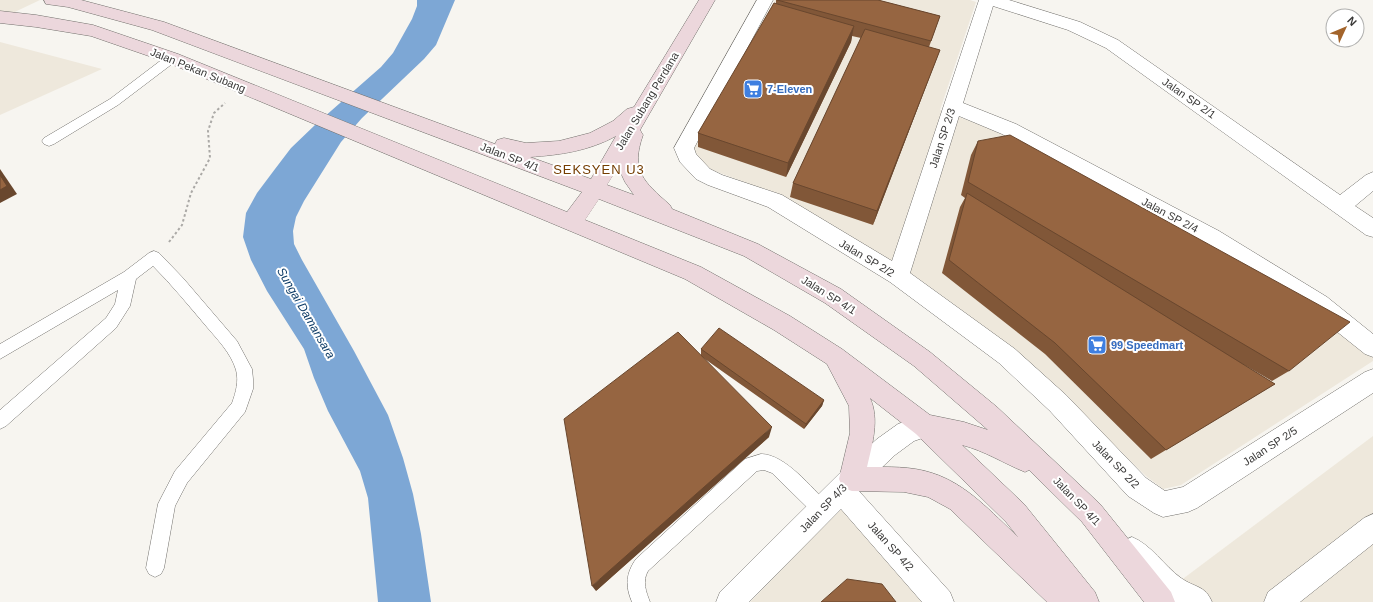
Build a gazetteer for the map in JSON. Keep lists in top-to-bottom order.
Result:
{
  "streets": {
    "main road": ["Jalan Pekan Subang", "Jalan Subang Perdana", "Jalan SP 4/1"],
    "street": [
      "Jalan SP 2/1",
      "Jalan SP 2/3",
      "Jalan SP 2/4",
      "Jalan SP 2/2",
      "Jalan SP 2/5",
      "Jalan SP 4/3",
      "Jalan SP 4/2"
    ]
  },
  "crossings": [
    ["Jalan Pekan Subang", "Jalan Subang Perdana"],
    ["Jalan Subang Perdana", "Jalan SP 4/1"],
    ["Jalan SP 2/3", "Jalan SP 2/4"],
    ["Jalan SP 2/3", "Jalan SP 2/2"],
    ["Jalan SP 2/2", "Jalan SP 2/5"],
    ["Jalan SP 4/3", "Jalan SP 4/2"]
  ],
  "districts": ["SEKSYEN U3"],
  "water": ["Sungai Damansara"],
  "places": {
    "supermarket": ["7-Eleven", "99 Speedmart"]
  },
  "north": "top right"
}
